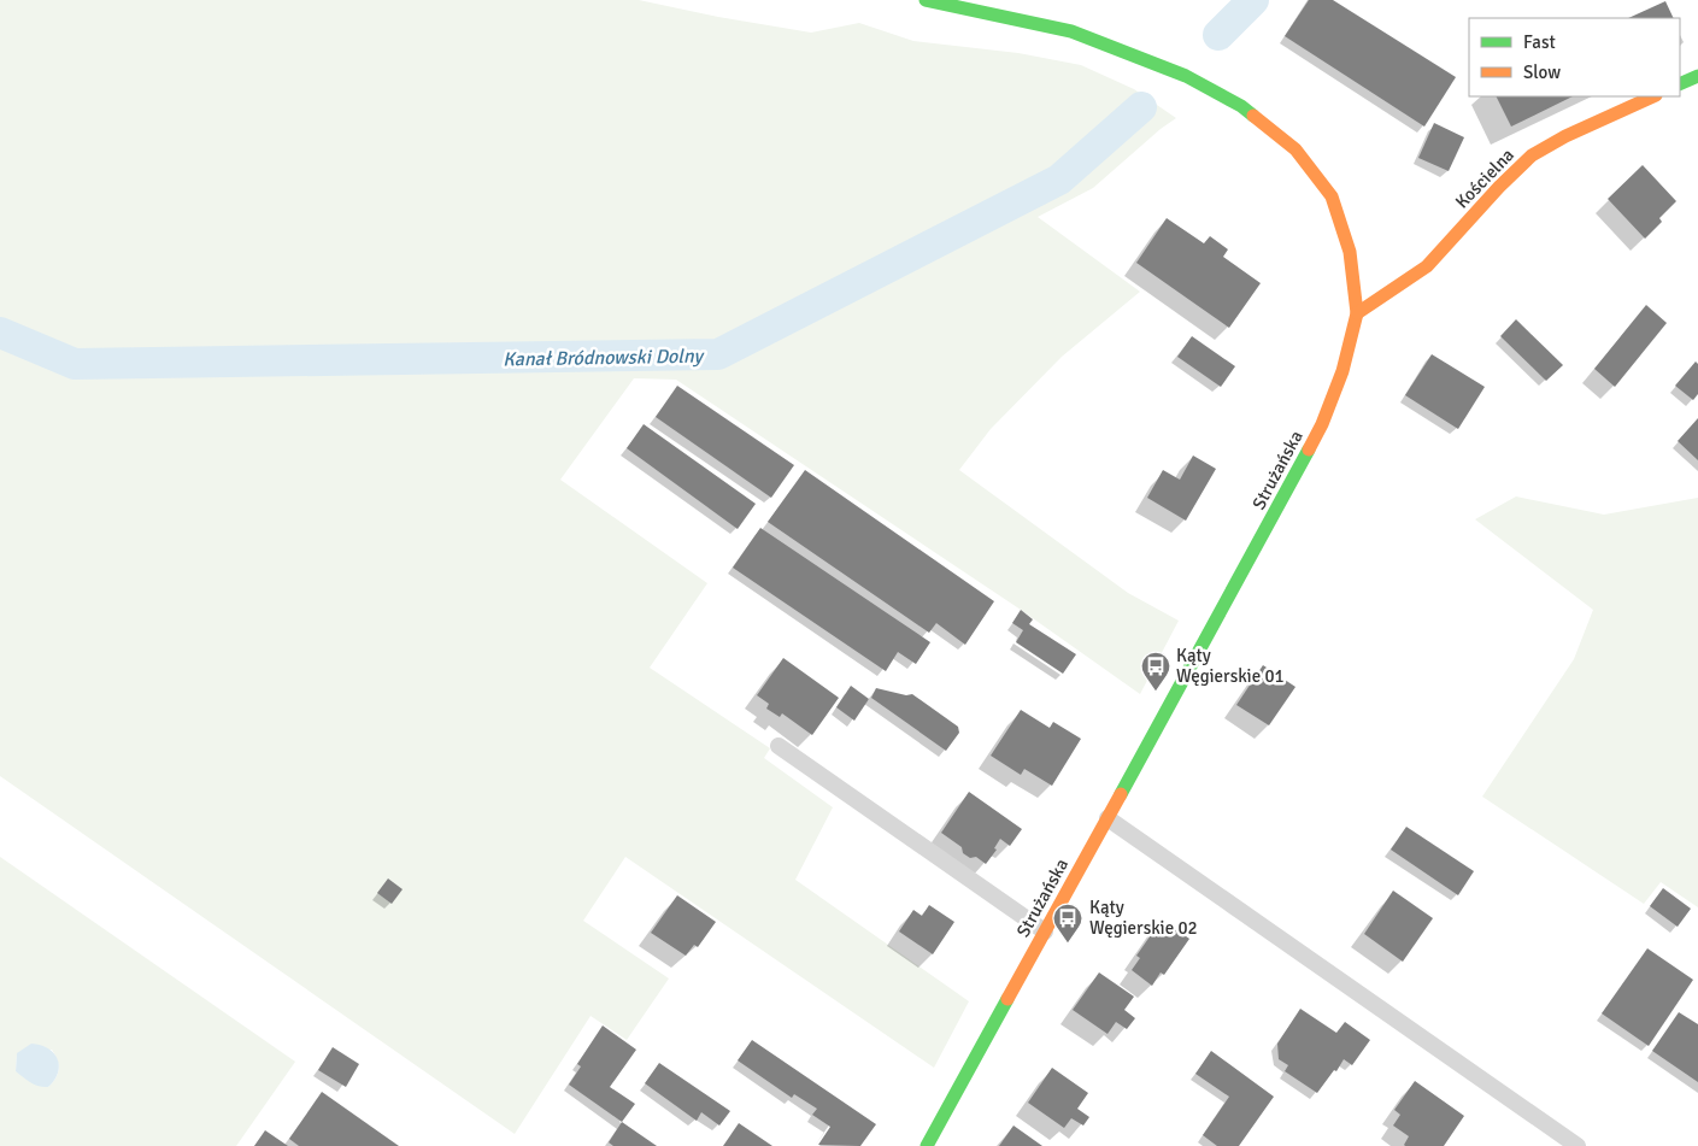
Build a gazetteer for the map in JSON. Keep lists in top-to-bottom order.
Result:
{
  "streets": {
    "main road": ["Kościelna", "Strużańska"]
  },
  "crossings": [
    ["Kościelna", "Strużańska"]
  ],
  "water": ["Kanał Bródnowski Dolny"],
  "places": {
    "bus stop": ["Kąty Węgierskie 01", "Kąty Węgierskie 02"]
  },
  "legend": ["Fast", "Slow"]
}
